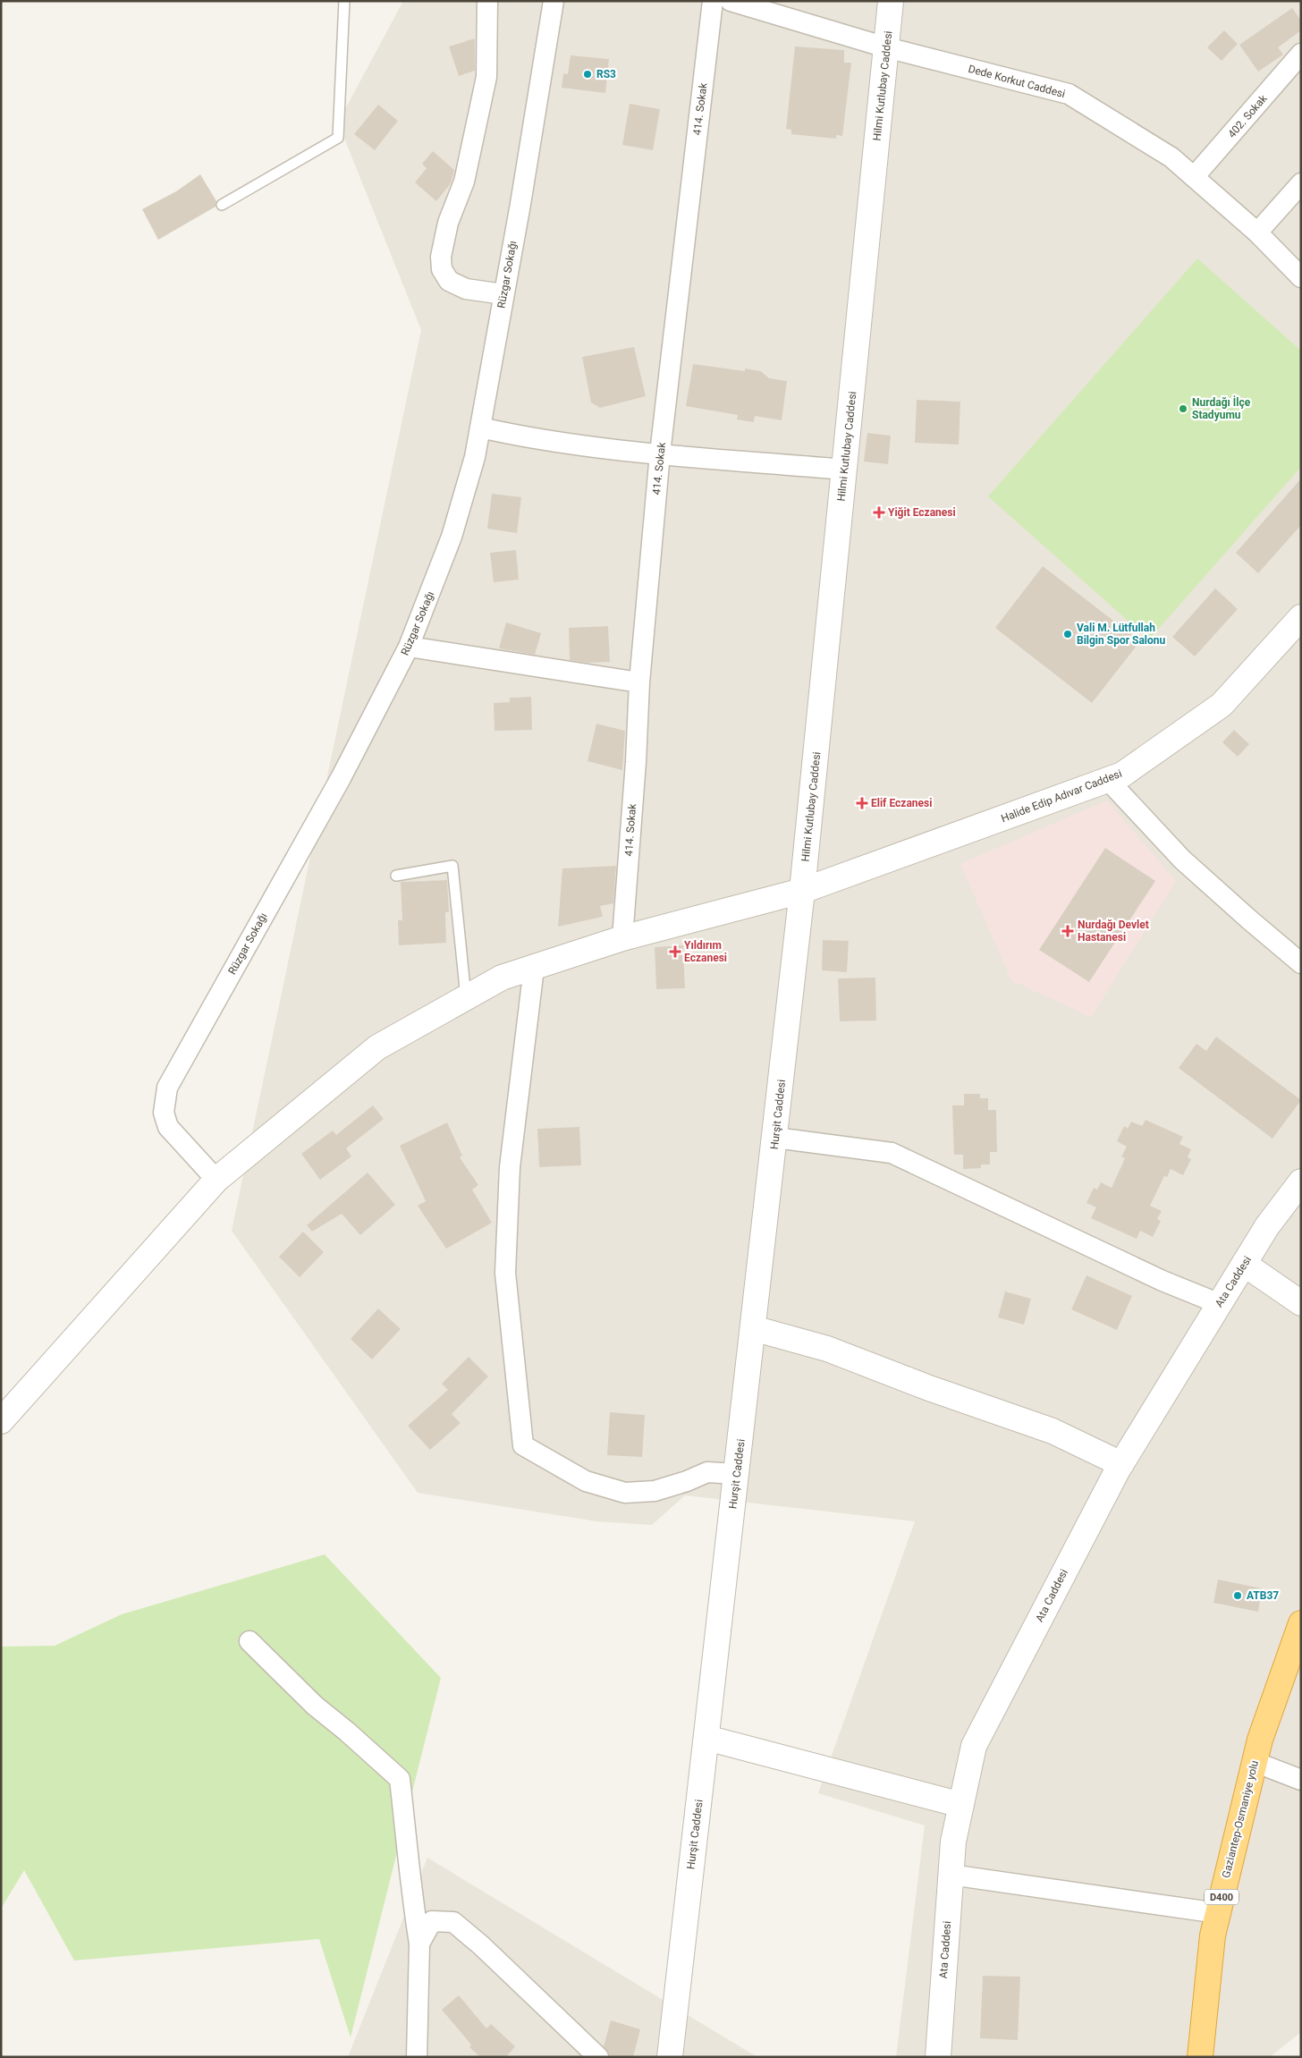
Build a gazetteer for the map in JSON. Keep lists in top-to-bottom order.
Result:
{
  "streets": {
    "highway": ["Gaziantep-Osmaniye yolu", "D400"],
    "street": [
      "Dede Korkut Caddesi",
      "Hilmi Kutlubay Caddesi",
      "414. Sokak",
      "402. Sokak",
      "Rüzgar Sokağı",
      "Halide Edip Adıvar Caddesi",
      "Hurşit Caddesi",
      "Ata Caddesi"
    ]
  },
  "crossings": [
    ["Dede Korkut Caddesi", "Hilmi Kutlubay Caddesi"],
    ["Dede Korkut Caddesi", "402. Sokak"],
    ["Hilmi Kutlubay Caddesi", "Halide Edip Adıvar Caddesi"],
    ["Hilmi Kutlubay Caddesi", "Hurşit Caddesi"],
    ["414. Sokak", "Halide Edip Adıvar Caddesi"],
    ["Rüzgar Sokağı", "Halide Edip Adıvar Caddesi"],
    ["Halide Edip Adıvar Caddesi", "Hurşit Caddesi"]
  ],
  "places": {
    "other": [
      "RS3",
      "Nurdağı İlçe Stadyumu",
      "Vali M. Lütfullah Bilgin Spor Salonu",
      "ATB37"
    ],
    "health": [
      "Yiğit Eczanesi",
      "Elif Eczanesi",
      "Nurdağı Devlet Hastanesi",
      "Yıldırım Eczanesi"
    ]
  }
}
